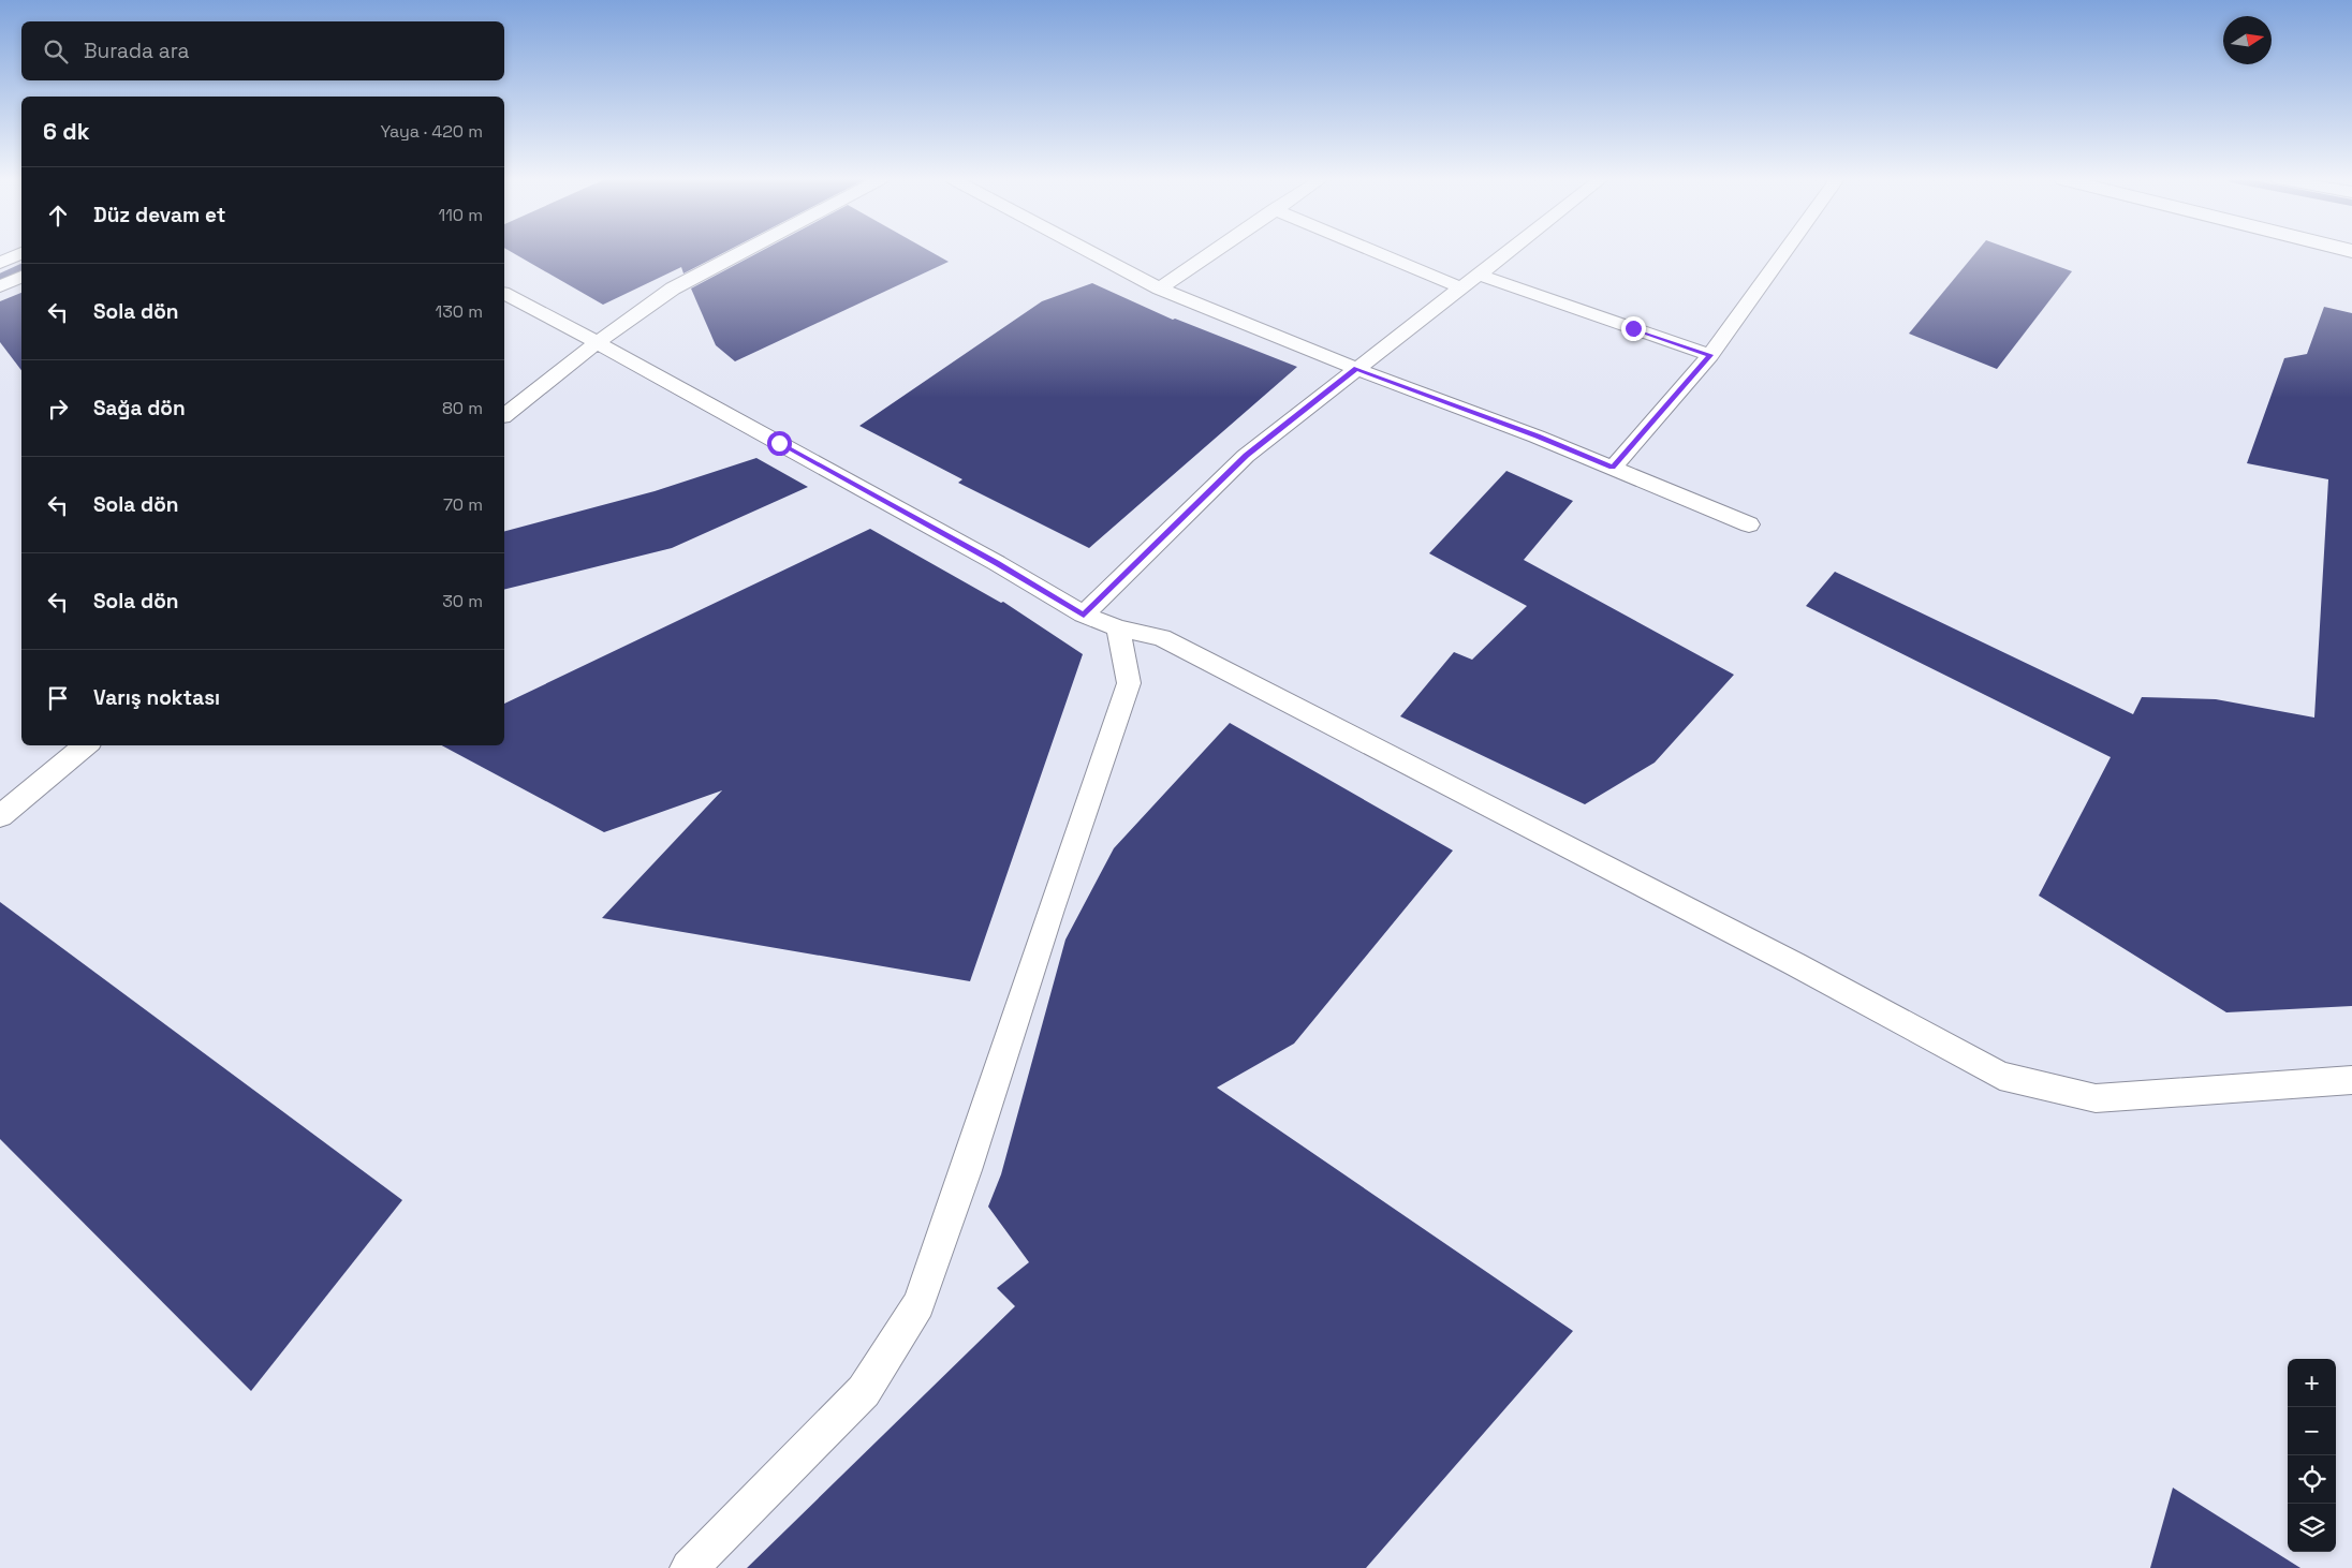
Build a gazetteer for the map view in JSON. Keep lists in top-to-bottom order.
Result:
{
  "north": "right",
  "page": {
    "search": "Burada ara",
    "heading": ["6 dk", "Yaya · 420 m"],
    "list": [
      ["Düz devam et", "110 m"],
      ["Sola dön", "130 m"],
      ["Sağa dön", "80 m"],
      ["Sola dön", "70 m"],
      ["Sola dön", "30 m"],
      "Varış noktası"
    ],
    "map_buttons": ["+", "−"]
  }
}
